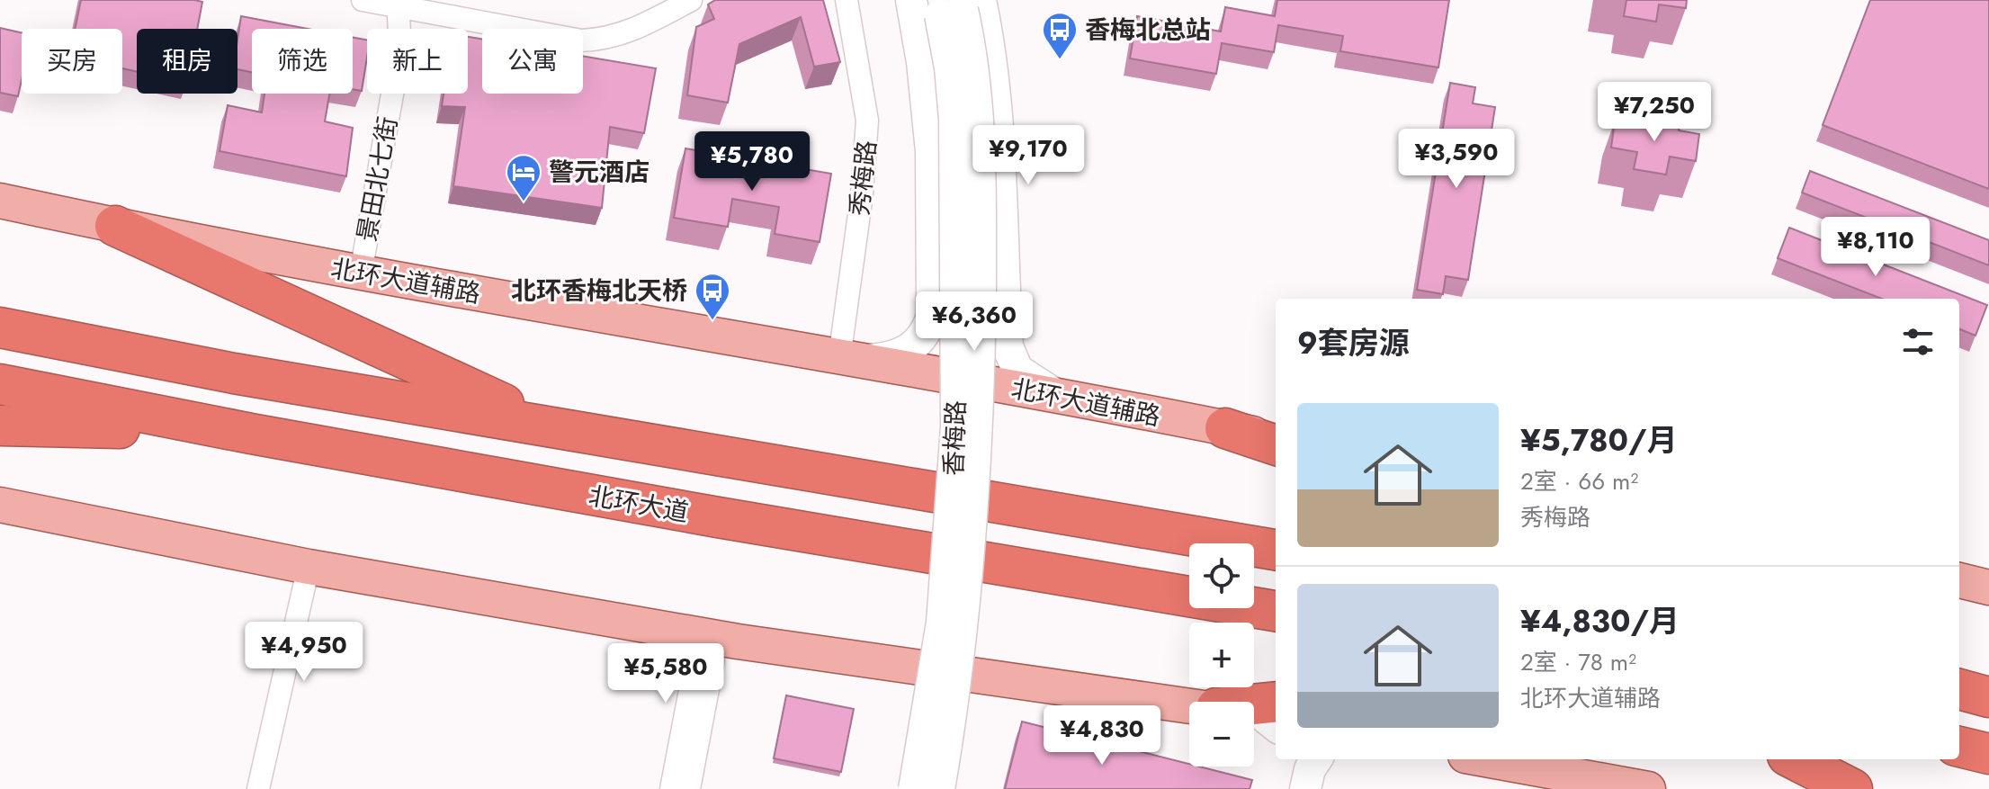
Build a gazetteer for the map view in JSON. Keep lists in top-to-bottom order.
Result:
{
  "streets": {
    "highway": ["北环大道"],
    "main road": ["北环大道辅路", "香梅路"],
    "street": ["秀梅路", "景田北七街"]
  },
  "crossings": [
    ["秀梅路", "北环大道辅路"],
    ["景田北七街", "北环大道辅路"]
  ],
  "places": {
    "bus stop": ["香梅北总站", "北环香梅北天桥"],
    "hotel": ["警元酒店"]
  },
  "page": {
    "chip": [
      "买房",
      "租房",
      "筛选",
      "新上",
      "公寓"
    ],
    "price": [
      "¥7,250",
      "¥9,170",
      "¥3,590",
      "¥5,780",
      "¥8,110",
      "¥6,360",
      "¥4,950",
      "¥5,580",
      "¥4,830"
    ],
    "heading": "9套房源",
    "list": [
      {
        "name": "¥5,780/月",
        "note": "2室 · 66 m² · 秀梅路"
      },
      {
        "name": "¥4,830/月",
        "note": "2室 · 78 m² · 北环大道辅路"
      }
    ],
    "map_buttons": ["+", "−"]
  }
}
